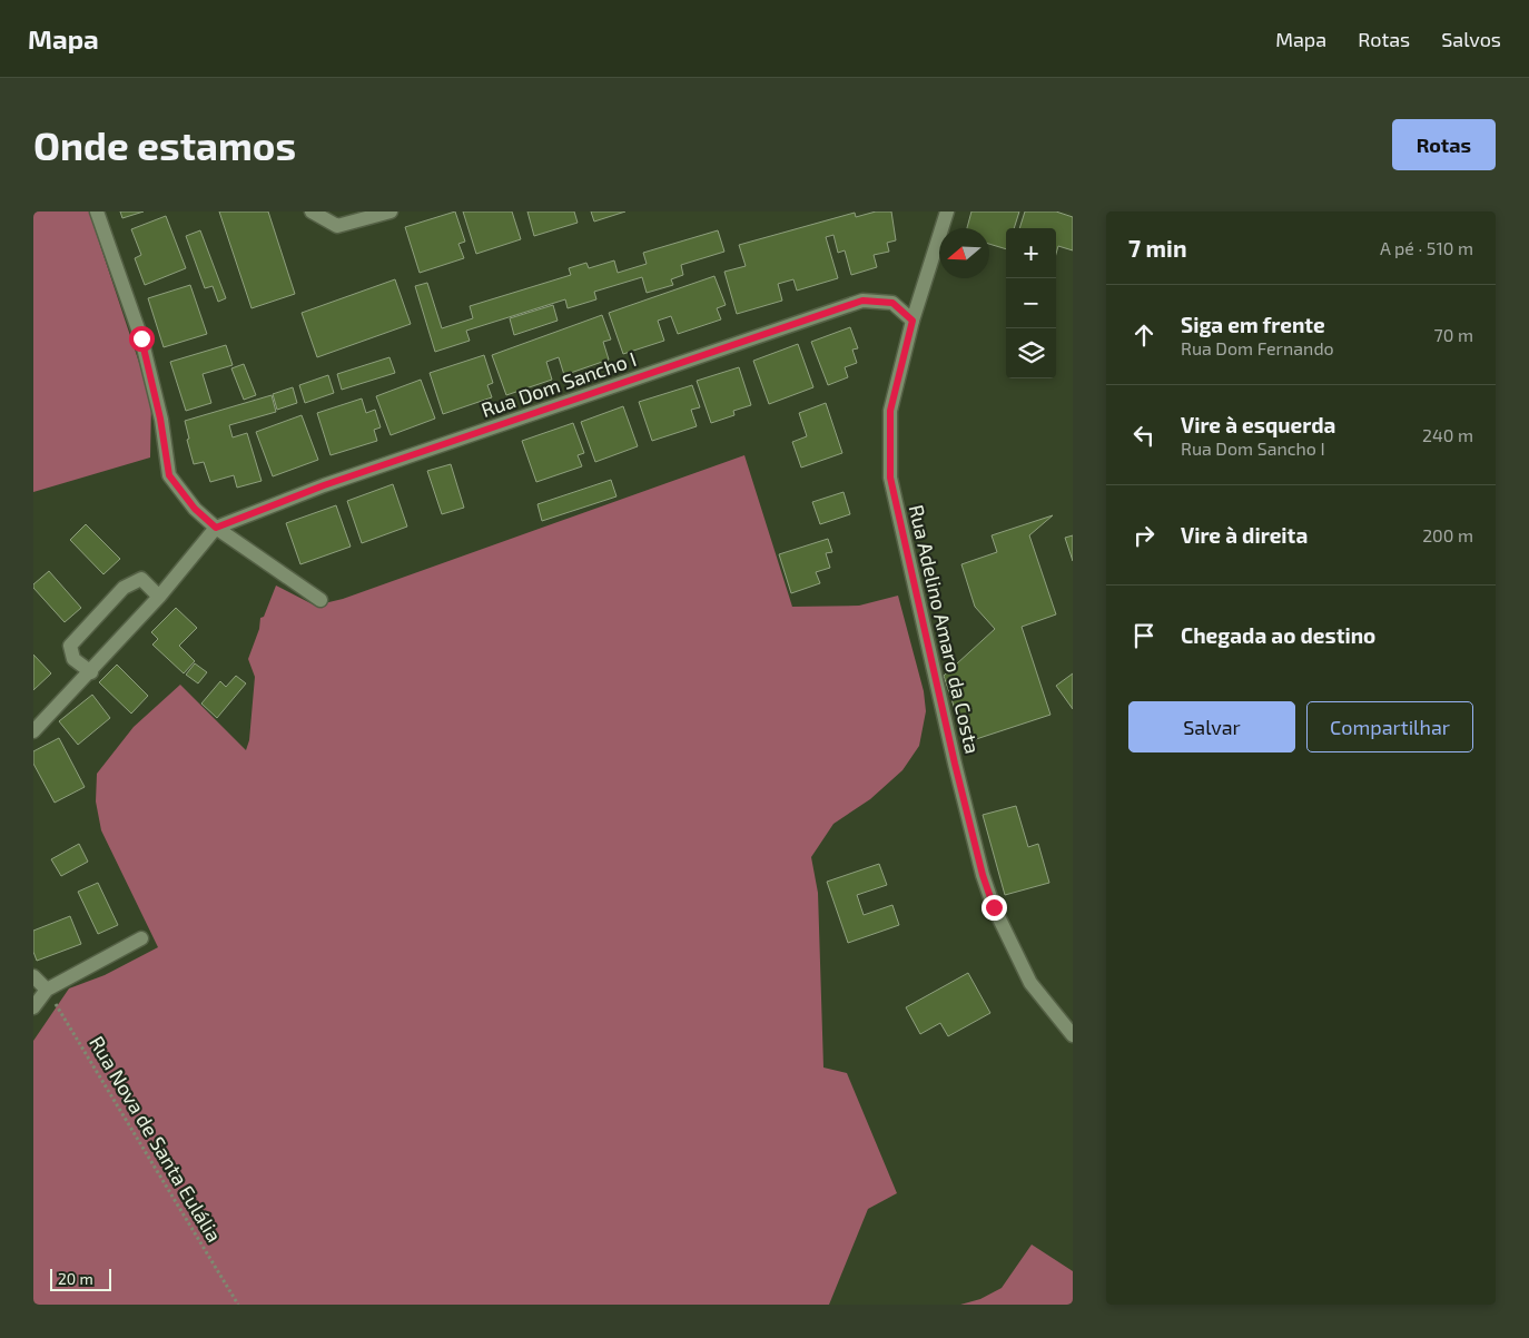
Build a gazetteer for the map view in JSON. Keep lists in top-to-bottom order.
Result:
{
  "streets": {
    "street": ["Rua Dom Sancho I", "Rua Adelino Amaro da Costa"],
    "path": ["Rua Nova de Santa Eulália"]
  },
  "crossings": [
    ["Rua Dom Sancho I", "Rua Adelino Amaro da Costa"]
  ],
  "scale_bar": "20 m",
  "north": "left",
  "page": {
    "header": "Mapa",
    "nav": ["Mapa", "Rotas", "Salvos"],
    "buttons": [
      "Rotas",
      ["Salvar", "Compartilhar"]
    ],
    "title": "Onde estamos",
    "heading": ["7 min", "A pé · 510 m"],
    "map_buttons": ["+", "−"],
    "list": [
      ["Siga em frente", "Rua Dom Fernando", "70 m"],
      ["Vire à esquerda", "Rua Dom Sancho I", "240 m"],
      ["Vire à direita", "200 m"],
      "Chegada ao destino"
    ],
    "scale": "20 m"
  }
}
